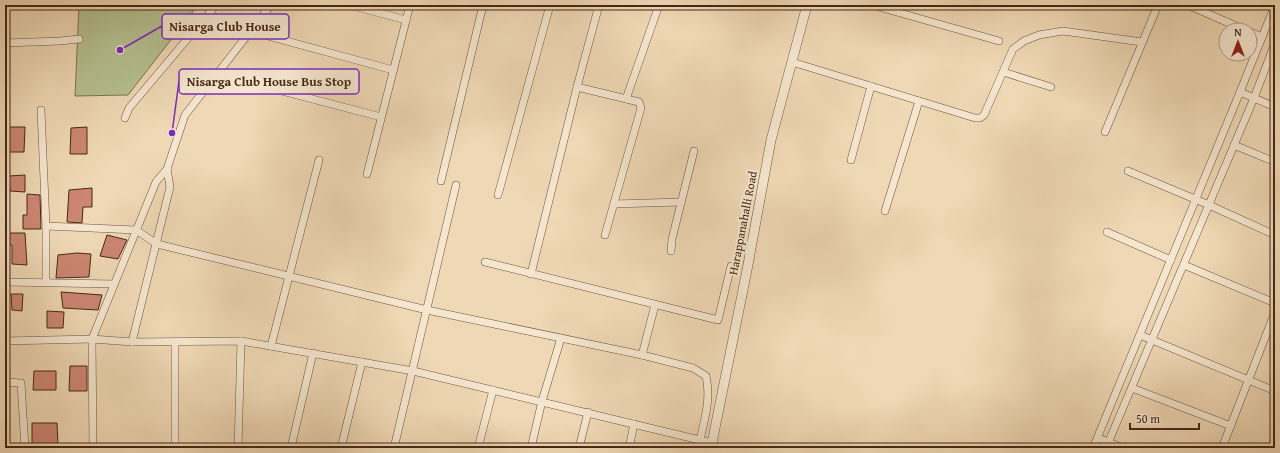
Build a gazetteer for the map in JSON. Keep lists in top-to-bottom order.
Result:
{
  "streets": {
    "street": ["Harappanahalli Road"]
  },
  "places": ["Nisarga Club House", "Nisarga Club House Bus Stop"],
  "scale_bar": "50 m",
  "north": "top"
}
